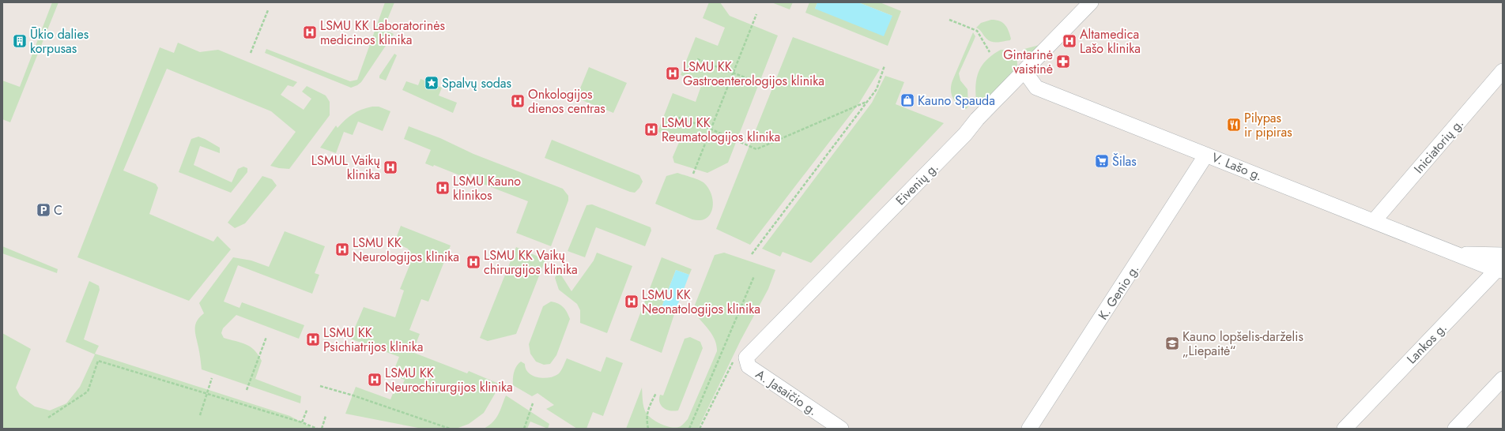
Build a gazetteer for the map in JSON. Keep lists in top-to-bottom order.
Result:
{
  "streets": {
    "street": [
      "Iniciatorių g.",
      "V. Lašo g.",
      "Eivenių g.",
      "K. Genio g.",
      "Lankos g.",
      "A. Jasaičio g."
    ]
  },
  "crossings": [
    ["Iniciatorių g.", "V. Lašo g."],
    ["V. Lašo g.", "Eivenių g."],
    ["V. Lašo g.", "K. Genio g."],
    ["V. Lašo g.", "Lankos g."],
    ["Eivenių g.", "A. Jasaičio g."]
  ],
  "places": {
    "hospital": [
      "LSMU KK Laboratorinės medicinos klinika",
      "Altamedica Lašo klinika",
      "LSMU KK Gastroenterologijos klinika",
      "Onkologijos dienos centras",
      "LSMU KK Reumatologijos klinika",
      "LSMUL Vaikų klinika",
      "LSMU Kauno klinikos",
      "LSMU KK Neurologijos klinika",
      "LSMU KK Vaikų chirurgijos klinika",
      "LSMU KK Neonatologijos klinika",
      "LSMU KK Psichiatrijos klinika",
      "LSMU KK Neurochirurgijos klinika"
    ],
    "building": ["Ūkio dalies korpusas"],
    "pharmacy": ["Gintarinė vaistinė"],
    "place": ["Spalvų sodas"],
    "shop": ["Kauno Spauda"],
    "restaurant": ["Pilypas ir pipiras"],
    "supermarket": ["Šilas"],
    "parking": ["C"],
    "school or university": ["Kauno lopšelis-darželis „Liepaitė“"]
  }
}
